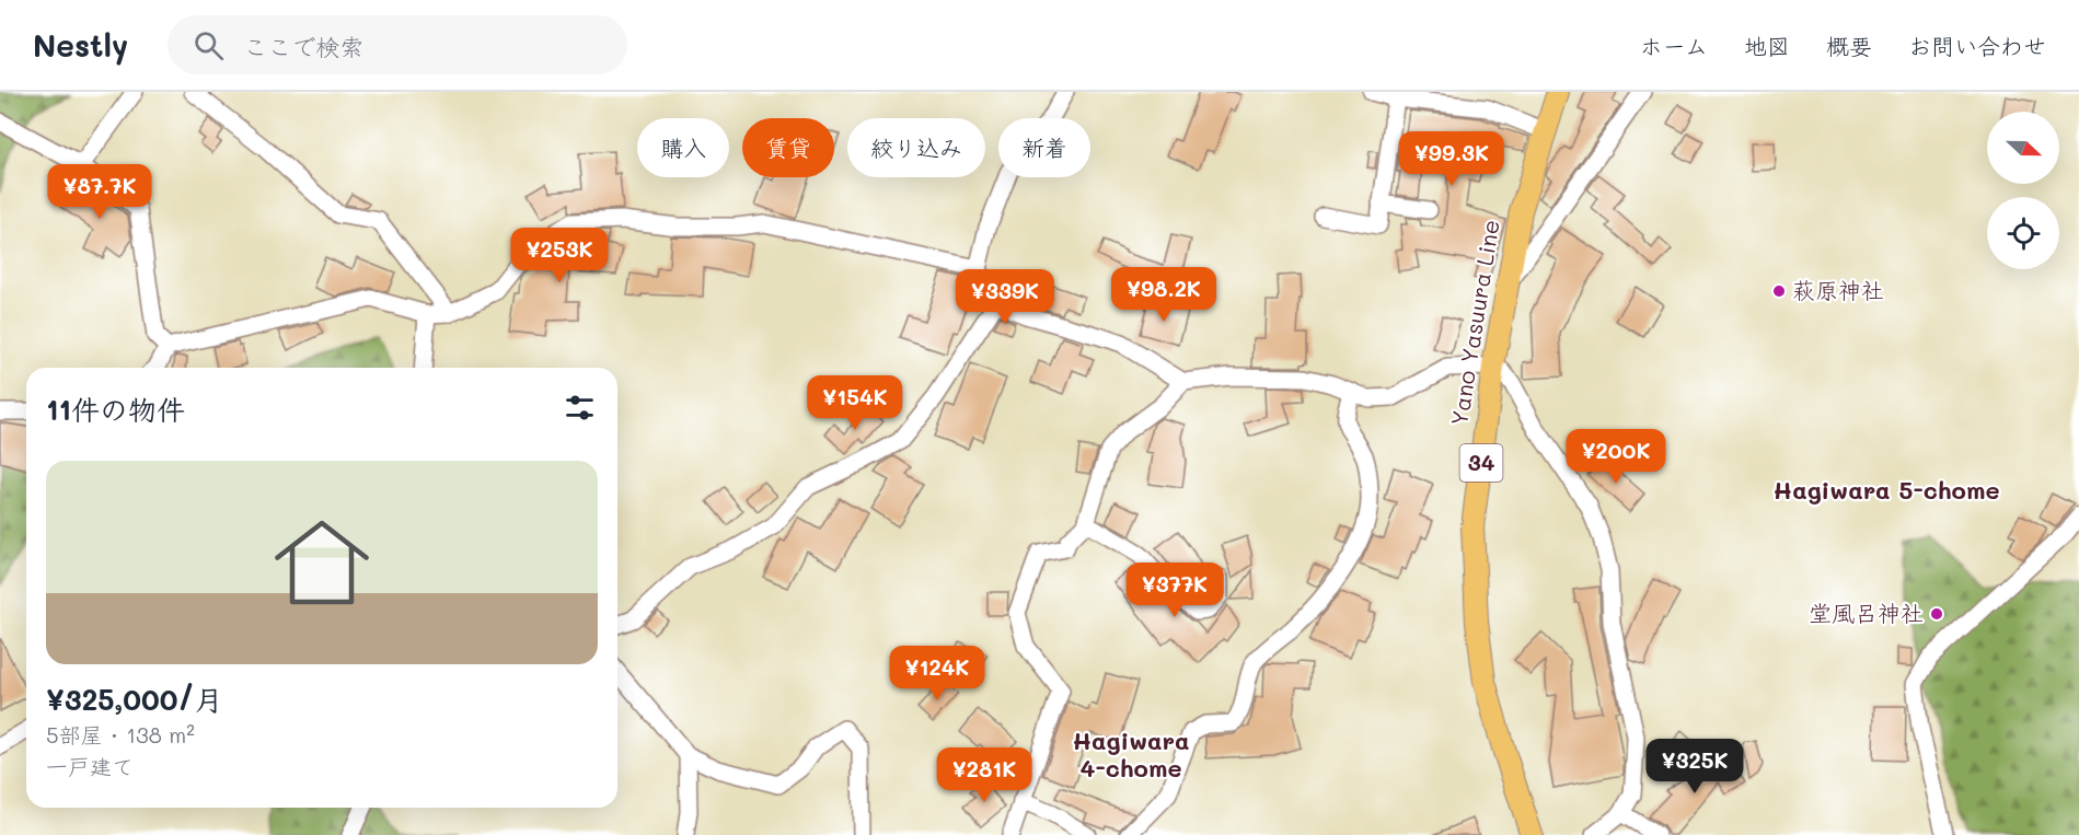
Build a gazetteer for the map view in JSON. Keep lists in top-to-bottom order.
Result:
{
  "streets": {
    "main road": ["Yano Yasuura Line", "34"]
  },
  "districts": ["Hagiwara 5-chome", "Hagiwara 4-chome"],
  "places": ["萩原神社", "堂風呂神社"],
  "north": "right",
  "page": {
    "header": "Nestly",
    "search": "ここで検索",
    "nav": [
      "ホーム",
      "地図",
      "概要",
      "お問い合わせ"
    ],
    "chip": [
      "購入",
      "賃貸",
      "絞り込み",
      "新着"
    ],
    "price": [
      "¥99.3K",
      "¥87.7K",
      "¥253K",
      "¥98.2K",
      "¥339K",
      "¥154K",
      "¥200K",
      "¥377K",
      "¥124K",
      "¥325K",
      "¥281K"
    ],
    "heading": "11件の物件",
    "list": [
      {
        "name": "¥325,000/月",
        "note": "5部屋 · 138 m² · 一戸建て"
      }
    ]
  }
}
